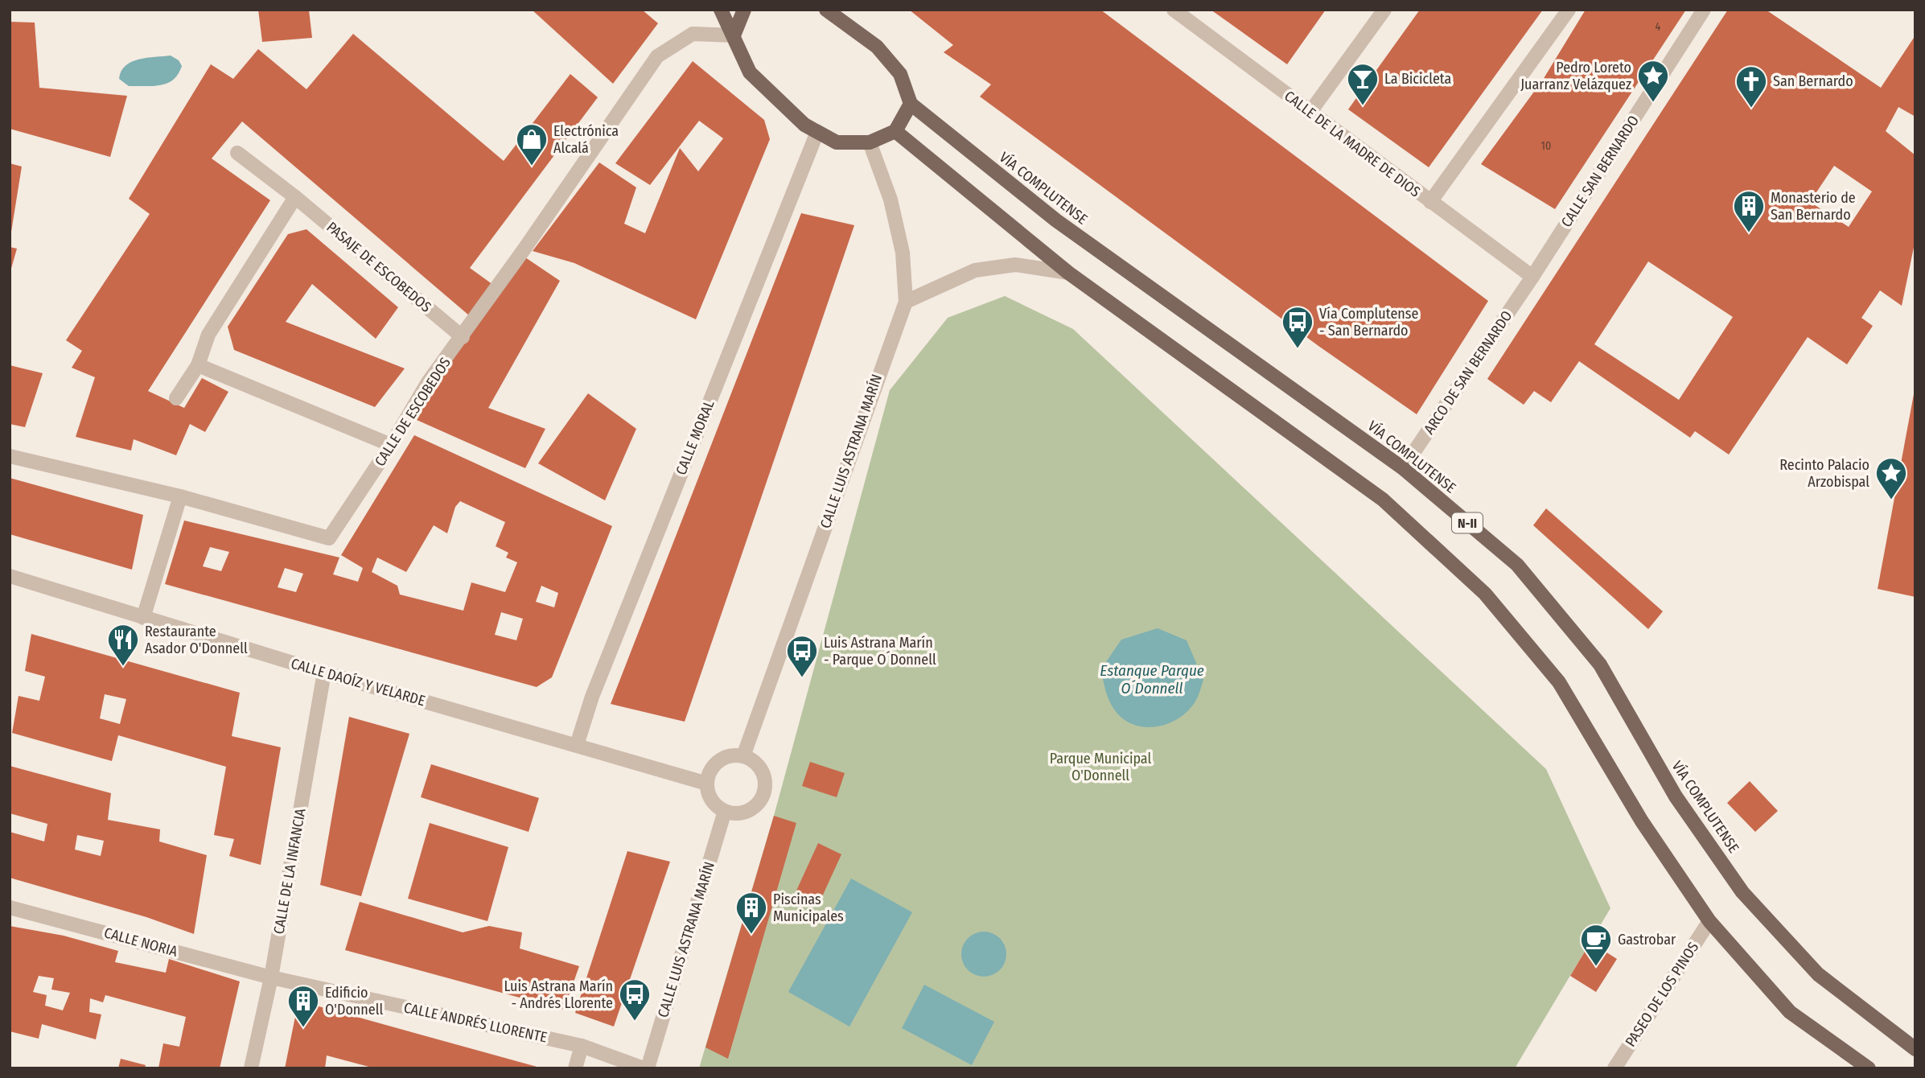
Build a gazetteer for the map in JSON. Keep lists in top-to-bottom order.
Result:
{
  "streets": {
    "main road": ["VÍA COMPLUTENSE", "N-II"],
    "street": [
      "CALLE DE LA MADRE DE DIOS",
      "CALLE SAN BERNARDO",
      "PASAJE DE ESCOBEDOS",
      "ARCO DE SAN BERNARDO",
      "CALLE DE ESCOBEDOS",
      "CALLE MORAL",
      "CALLE LUIS ASTRANA MARÍN",
      "CALLE DAOÍZ Y VELARDE",
      "CALLE DE LA INFANCIA",
      "CALLE NORIA",
      "PASEO DE LOS PINOS",
      "CALLE ANDRÉS LLORENTE"
    ]
  },
  "crossings": [
    ["CALLE DE LA MADRE DE DIOS", "CALLE SAN BERNARDO"],
    ["CALLE DE LA MADRE DE DIOS", "ARCO DE SAN BERNARDO"],
    ["CALLE SAN BERNARDO", "ARCO DE SAN BERNARDO"],
    ["VÍA COMPLUTENSE", "ARCO DE SAN BERNARDO"],
    ["PASAJE DE ESCOBEDOS", "CALLE DE ESCOBEDOS"],
    ["CALLE MORAL", "CALLE DAOÍZ Y VELARDE"],
    ["CALLE LUIS ASTRANA MARÍN", "CALLE DAOÍZ Y VELARDE"],
    ["CALLE LUIS ASTRANA MARÍN", "CALLE ANDRÉS LLORENTE"],
    ["CALLE DAOÍZ Y VELARDE", "CALLE DE LA INFANCIA"],
    ["CALLE DE LA INFANCIA", "CALLE NORIA"],
    ["CALLE DE LA INFANCIA", "CALLE ANDRÉS LLORENTE"],
    ["CALLE NORIA", "CALLE ANDRÉS LLORENTE"]
  ],
  "water": ["Estanque Parque O´Donnell"],
  "parks": ["Parque Municipal O'Donnell"],
  "places": {
    "place": ["Pedro Loreto Juarranz Velázquez", "Recinto Palacio Arzobispal"],
    "bar": ["La Bicicleta"],
    "church": ["San Bernardo"],
    "shop": ["Electrónica Alcalá"],
    "building": ["Monasterio de San Bernardo", "Piscinas Municipales", "Edificio O'Donnell"],
    "bus stop": ["Vía Complutense - San Bernardo", "Luis Astrana Marín - Parque O´Donnell", "Luis Astrana Marín - Andrés Llorente"],
    "restaurant": ["Restaurante Asador O'Donnell"],
    "cafe": ["Gastrobar"]
  },
  "house_numbers": ["4", "10"]
}
